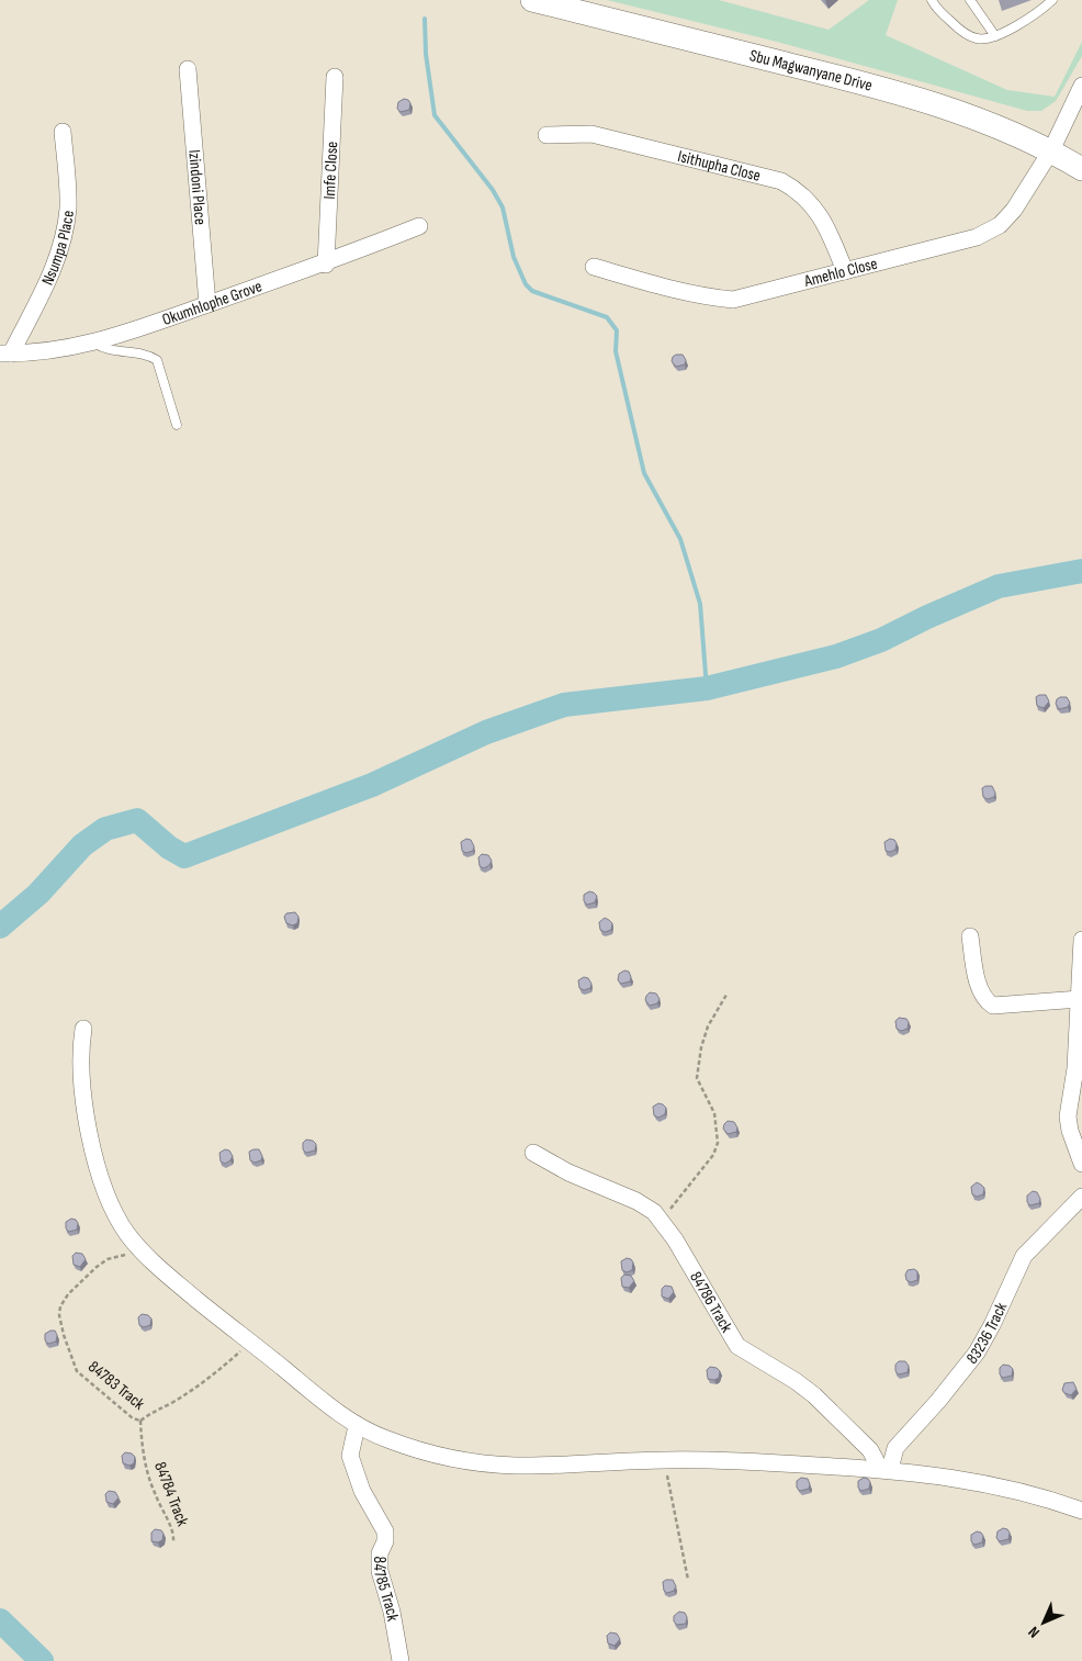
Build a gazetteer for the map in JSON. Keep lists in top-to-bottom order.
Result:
{
  "streets": {
    "main road": ["Sbu Magwanyane Drive"],
    "street": [
      "Isithupha Close",
      "Imfe Close",
      "Izindoni Place",
      "Nsumpa Place",
      "Amehlo Close",
      "Okumhlophe Grove",
      "84786 Track",
      "83236 Track",
      "84785 Track"
    ],
    "path": ["84783 Track", "84784 Track"]
  },
  "crossings": [
    ["Sbu Magwanyane Drive", "Amehlo Close"],
    ["Isithupha Close", "Amehlo Close"],
    ["Imfe Close", "Okumhlophe Grove"],
    ["Izindoni Place", "Okumhlophe Grove"],
    ["Nsumpa Place", "Okumhlophe Grove"],
    ["84786 Track", "83236 Track"],
    ["84783 Track", "84784 Track"]
  ],
  "north": "bottom left"
}
